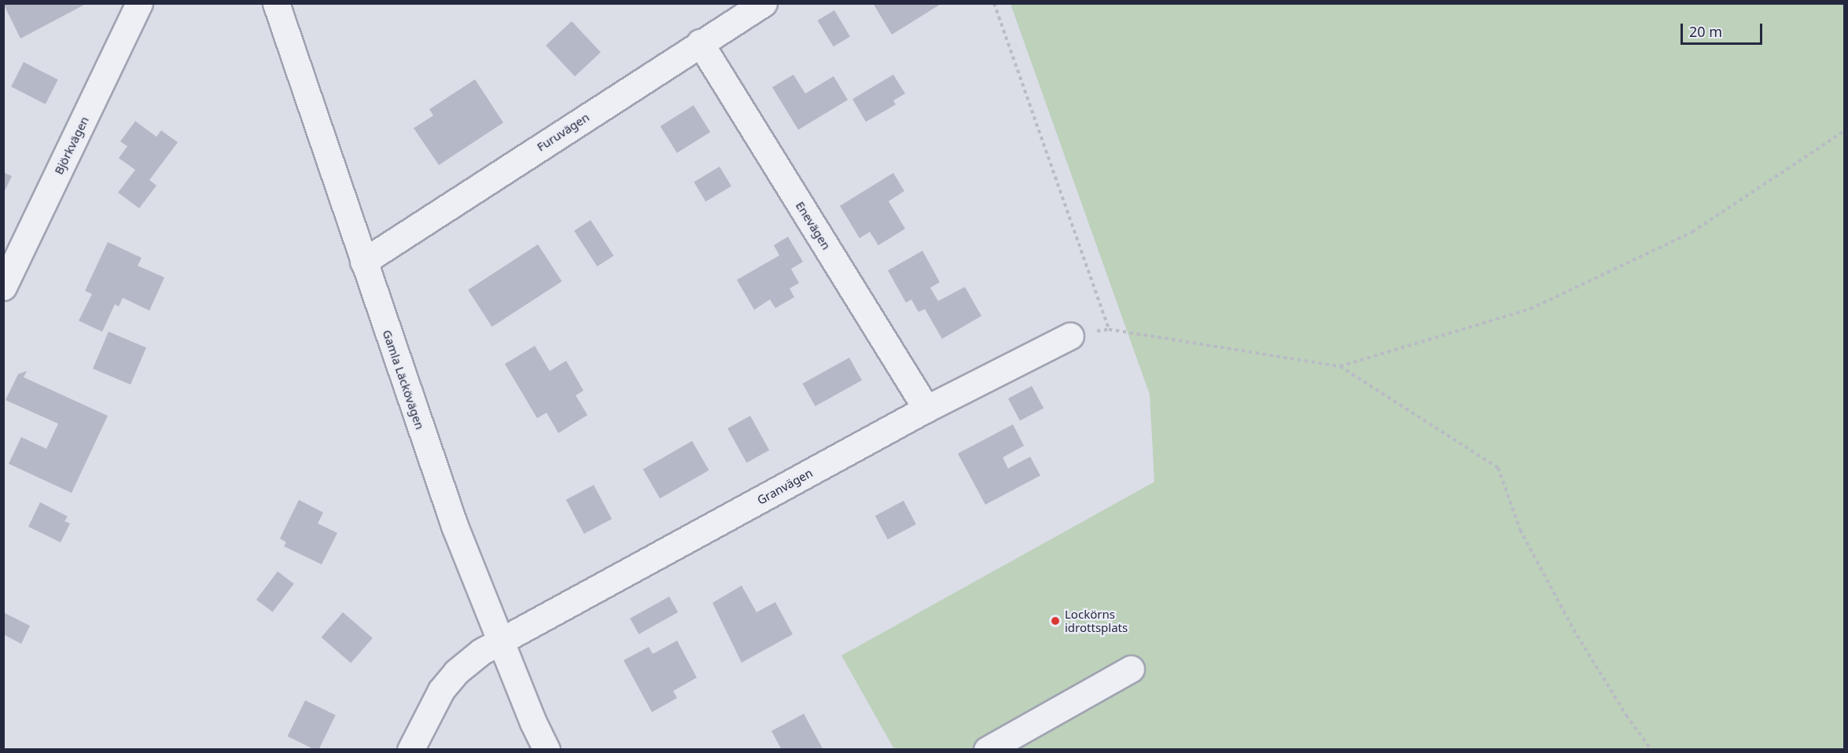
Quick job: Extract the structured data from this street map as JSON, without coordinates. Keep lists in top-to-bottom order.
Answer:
{
  "streets": {
    "street": [
      "Furuvägen",
      "Björkvägen",
      "Enevägen",
      "Gamla Läckövägen",
      "Granvägen"
    ]
  },
  "crossings": [
    ["Furuvägen", "Enevägen"],
    ["Furuvägen", "Gamla Läckövägen"],
    ["Enevägen", "Granvägen"],
    ["Gamla Läckövägen", "Granvägen"]
  ],
  "places": ["Lockörns idrottsplats"],
  "scale_bar": "20 m"
}
